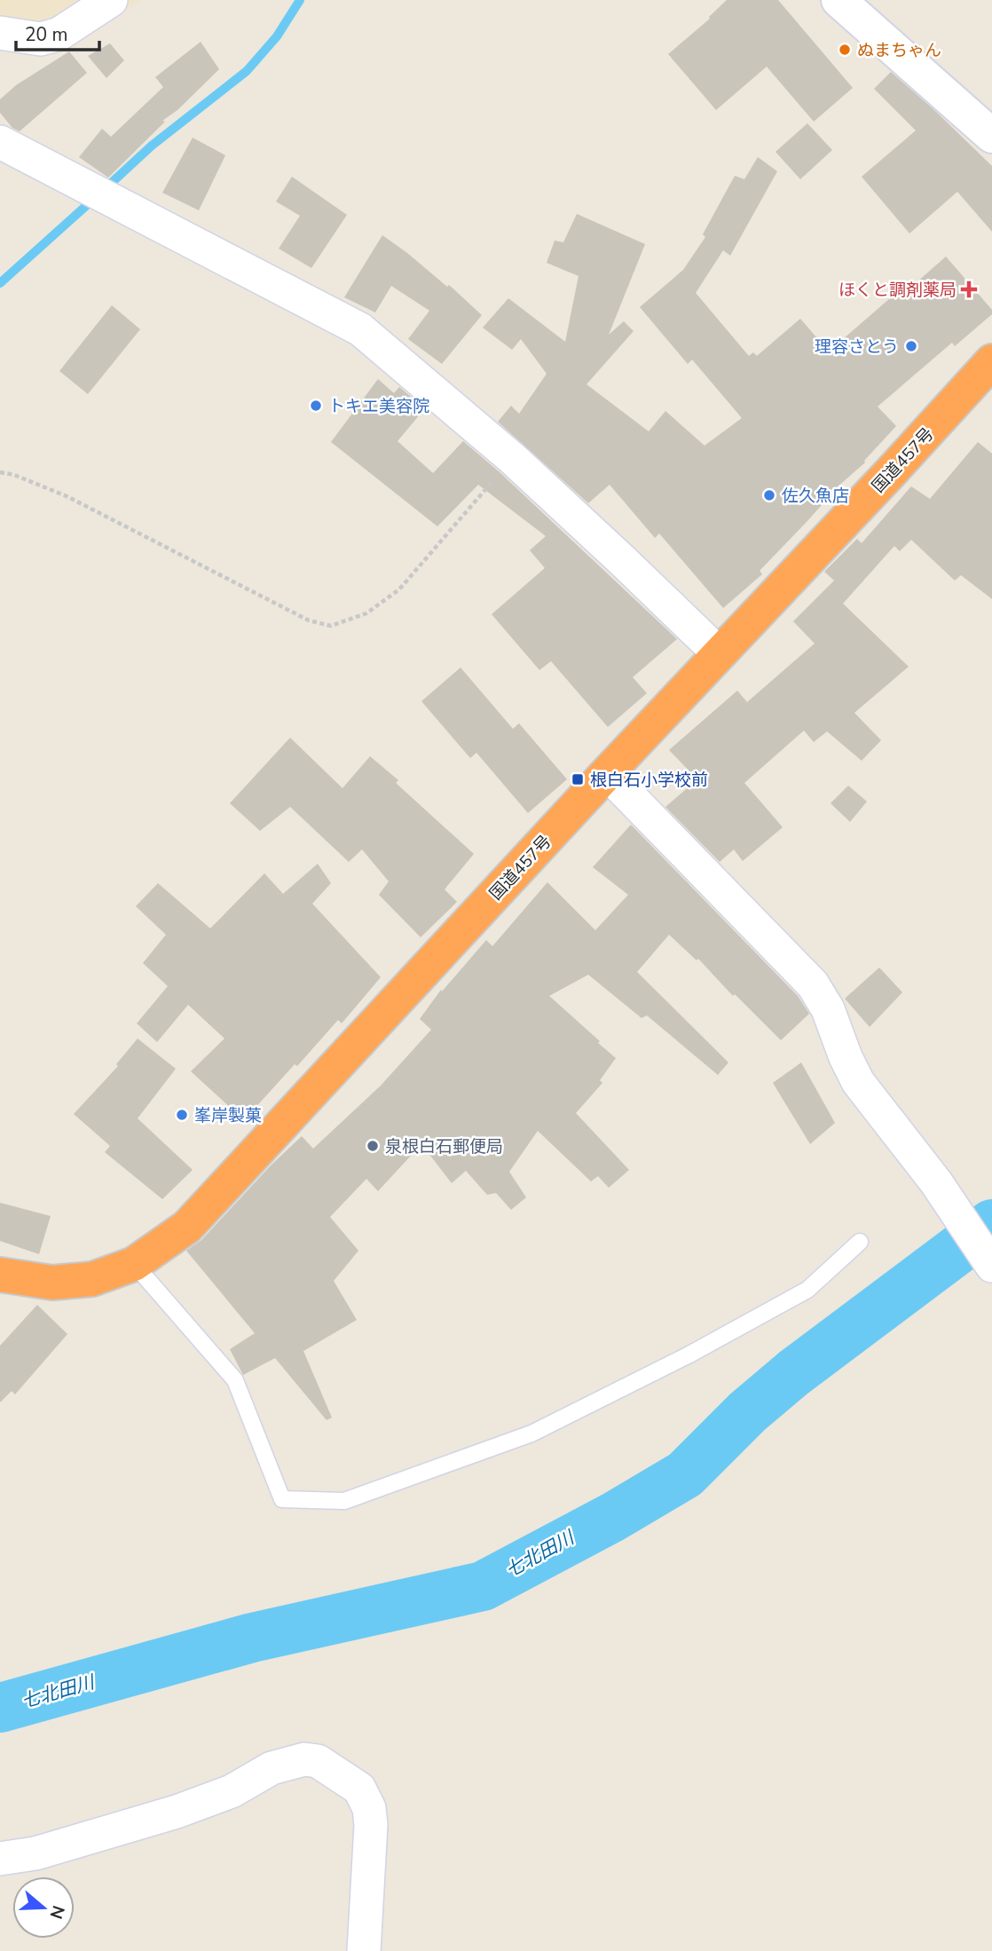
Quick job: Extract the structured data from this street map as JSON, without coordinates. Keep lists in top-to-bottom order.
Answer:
{
  "streets": {
    "highway": ["国道457号"]
  },
  "water": ["七北田川"],
  "places": {
    "other": [
      "ぬまちゃん",
      "理容さとう",
      "トキエ美容院",
      "佐久魚店",
      "峯岸製菓",
      "泉根白石郵便局"
    ],
    "health": ["ほくと調剤薬局"],
    "transit": ["根白石小学校前"]
  },
  "scale_bar": "20 m",
  "north": "right"
}
